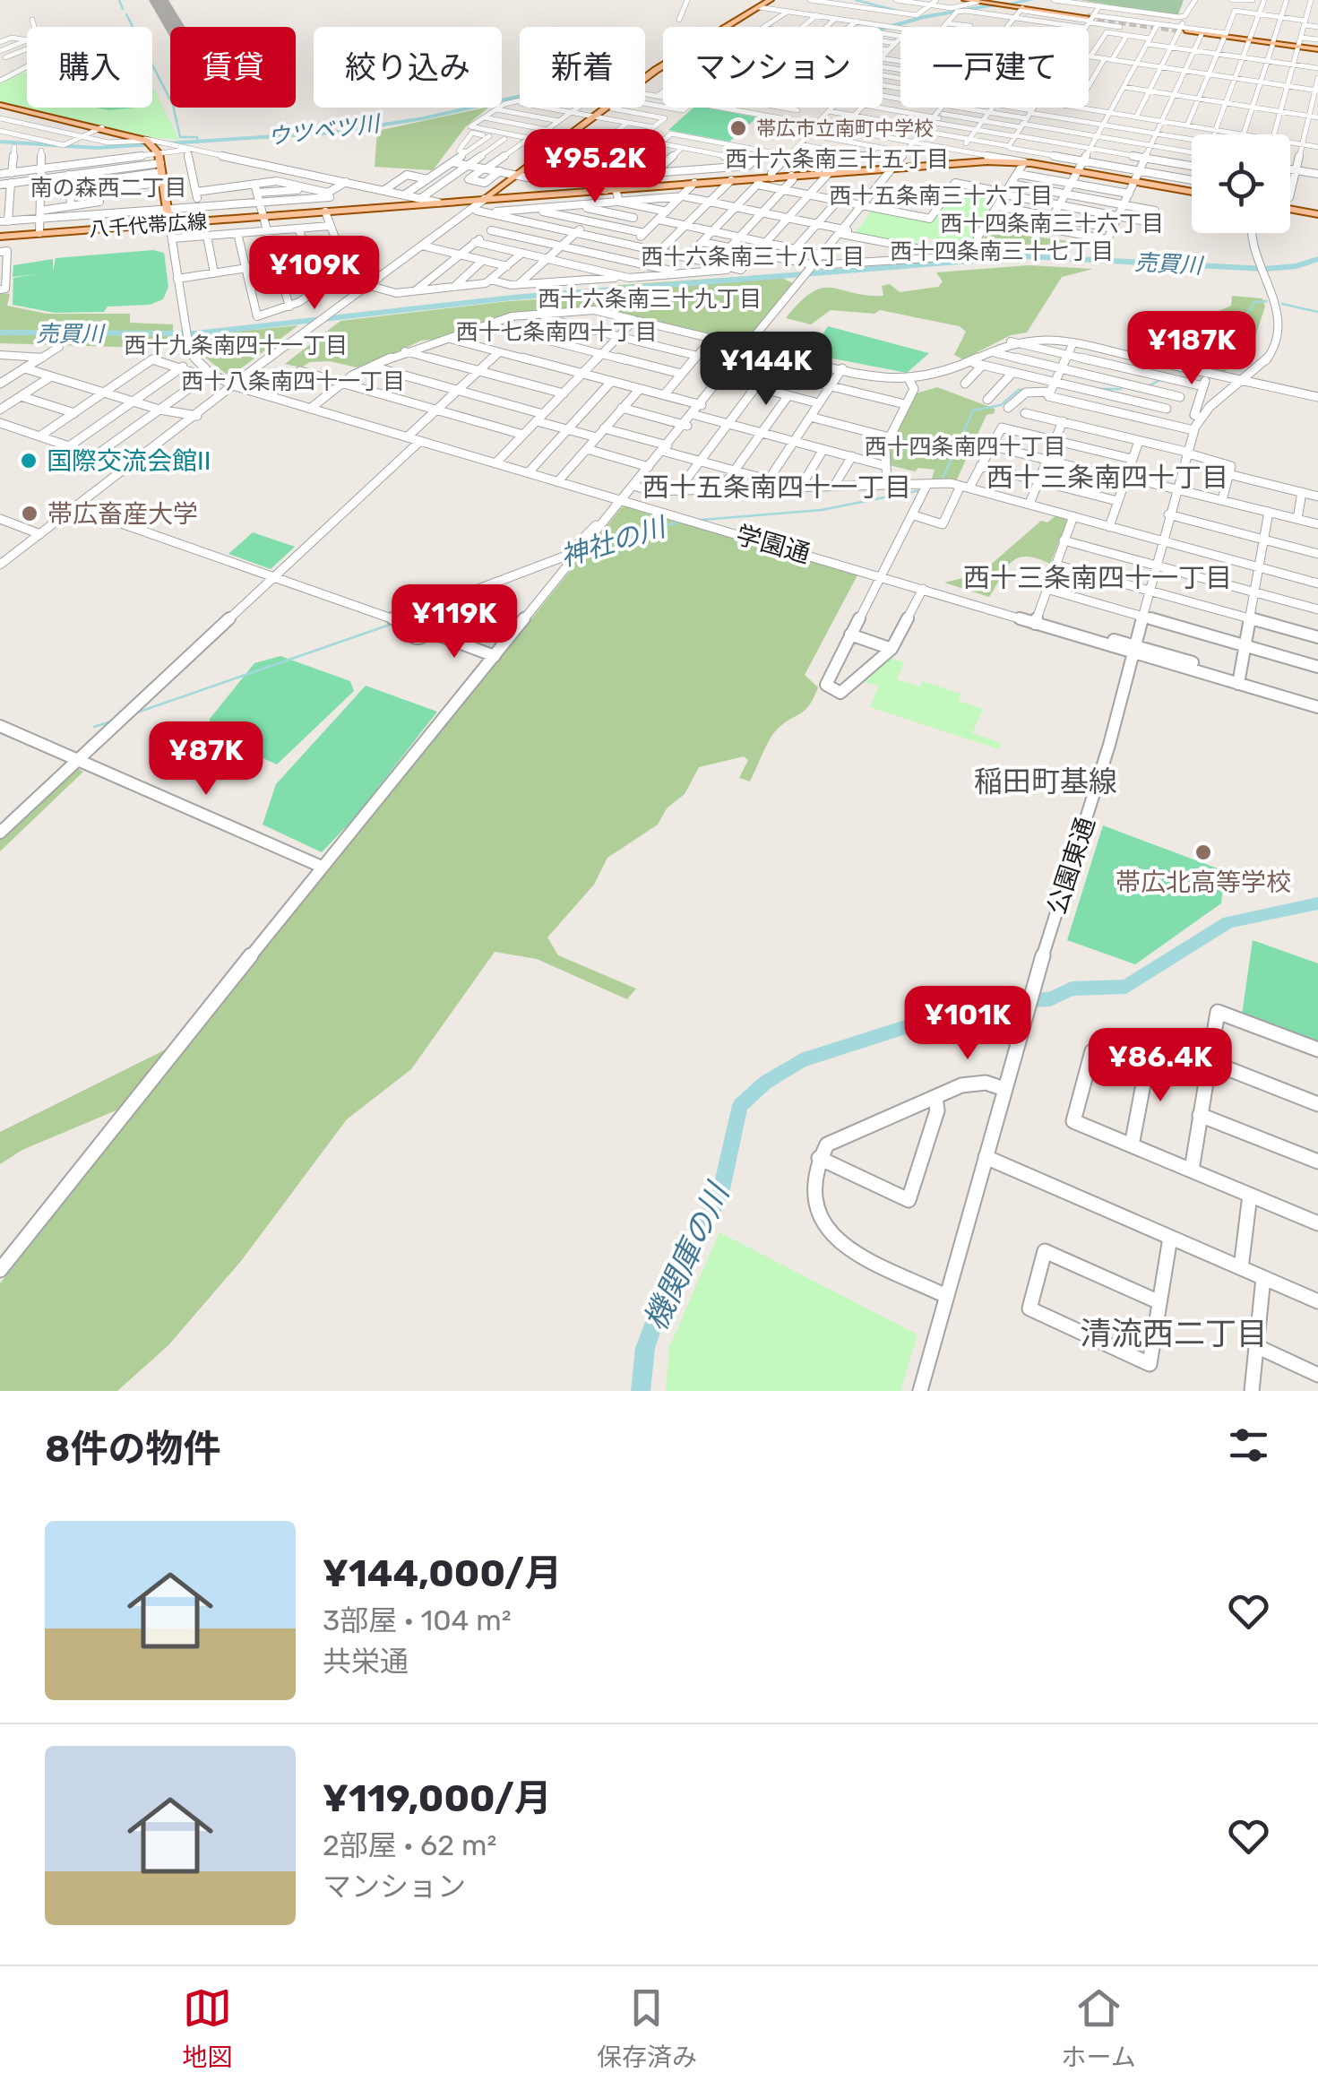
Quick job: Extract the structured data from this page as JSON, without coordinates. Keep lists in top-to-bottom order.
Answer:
{
  "streets": {
    "main road": ["八千代帯広線"],
    "street": ["学園通", "公園東通"]
  },
  "crossings": [
    ["八千代帯広線", "学園通"],
    ["学園通", "公園東通"]
  ],
  "districts": [
    "西十六条南三十五丁目",
    "南の森西二丁目",
    "西十五条南三十六丁目",
    "西十四条南三十六丁目",
    "西十四条南三十七丁目",
    "西十六条南三十八丁目",
    "西十六条南三十九丁目",
    "西十七条南四十丁目",
    "西十九条南四十一丁目",
    "西十八条南四十一丁目",
    "西十四条南四十丁目",
    "西十三条南四十丁目",
    "西十五条南四十一丁目",
    "西十三条南四十一丁目",
    "稲田町基線",
    "清流西二丁目"
  ],
  "water": [
    "ウツベツ川",
    "売買川",
    "神社の川",
    "機関庫の川"
  ],
  "places": [
    "帯広市立南町中学校",
    "国際交流会館II",
    "帯広畜産大学",
    "帯広北高等学校"
  ],
  "page": {
    "chip": [
      "購入",
      "賃貸",
      "絞り込み",
      "新着",
      "マンション",
      "一戸建て"
    ],
    "price": [
      "¥95.2K",
      "¥109K",
      "¥187K",
      "¥144K",
      "¥119K",
      "¥87K",
      "¥101K",
      "¥86.4K"
    ],
    "heading": "8件の物件",
    "list": [
      {
        "name": "¥144,000/月",
        "note": "3部屋 · 104 m² · 共栄通"
      },
      {
        "name": "¥119,000/月",
        "note": "2部屋 · 62 m² · マンション"
      }
    ],
    "tabs": ["地図", "保存済み", "ホーム"]
  }
}
